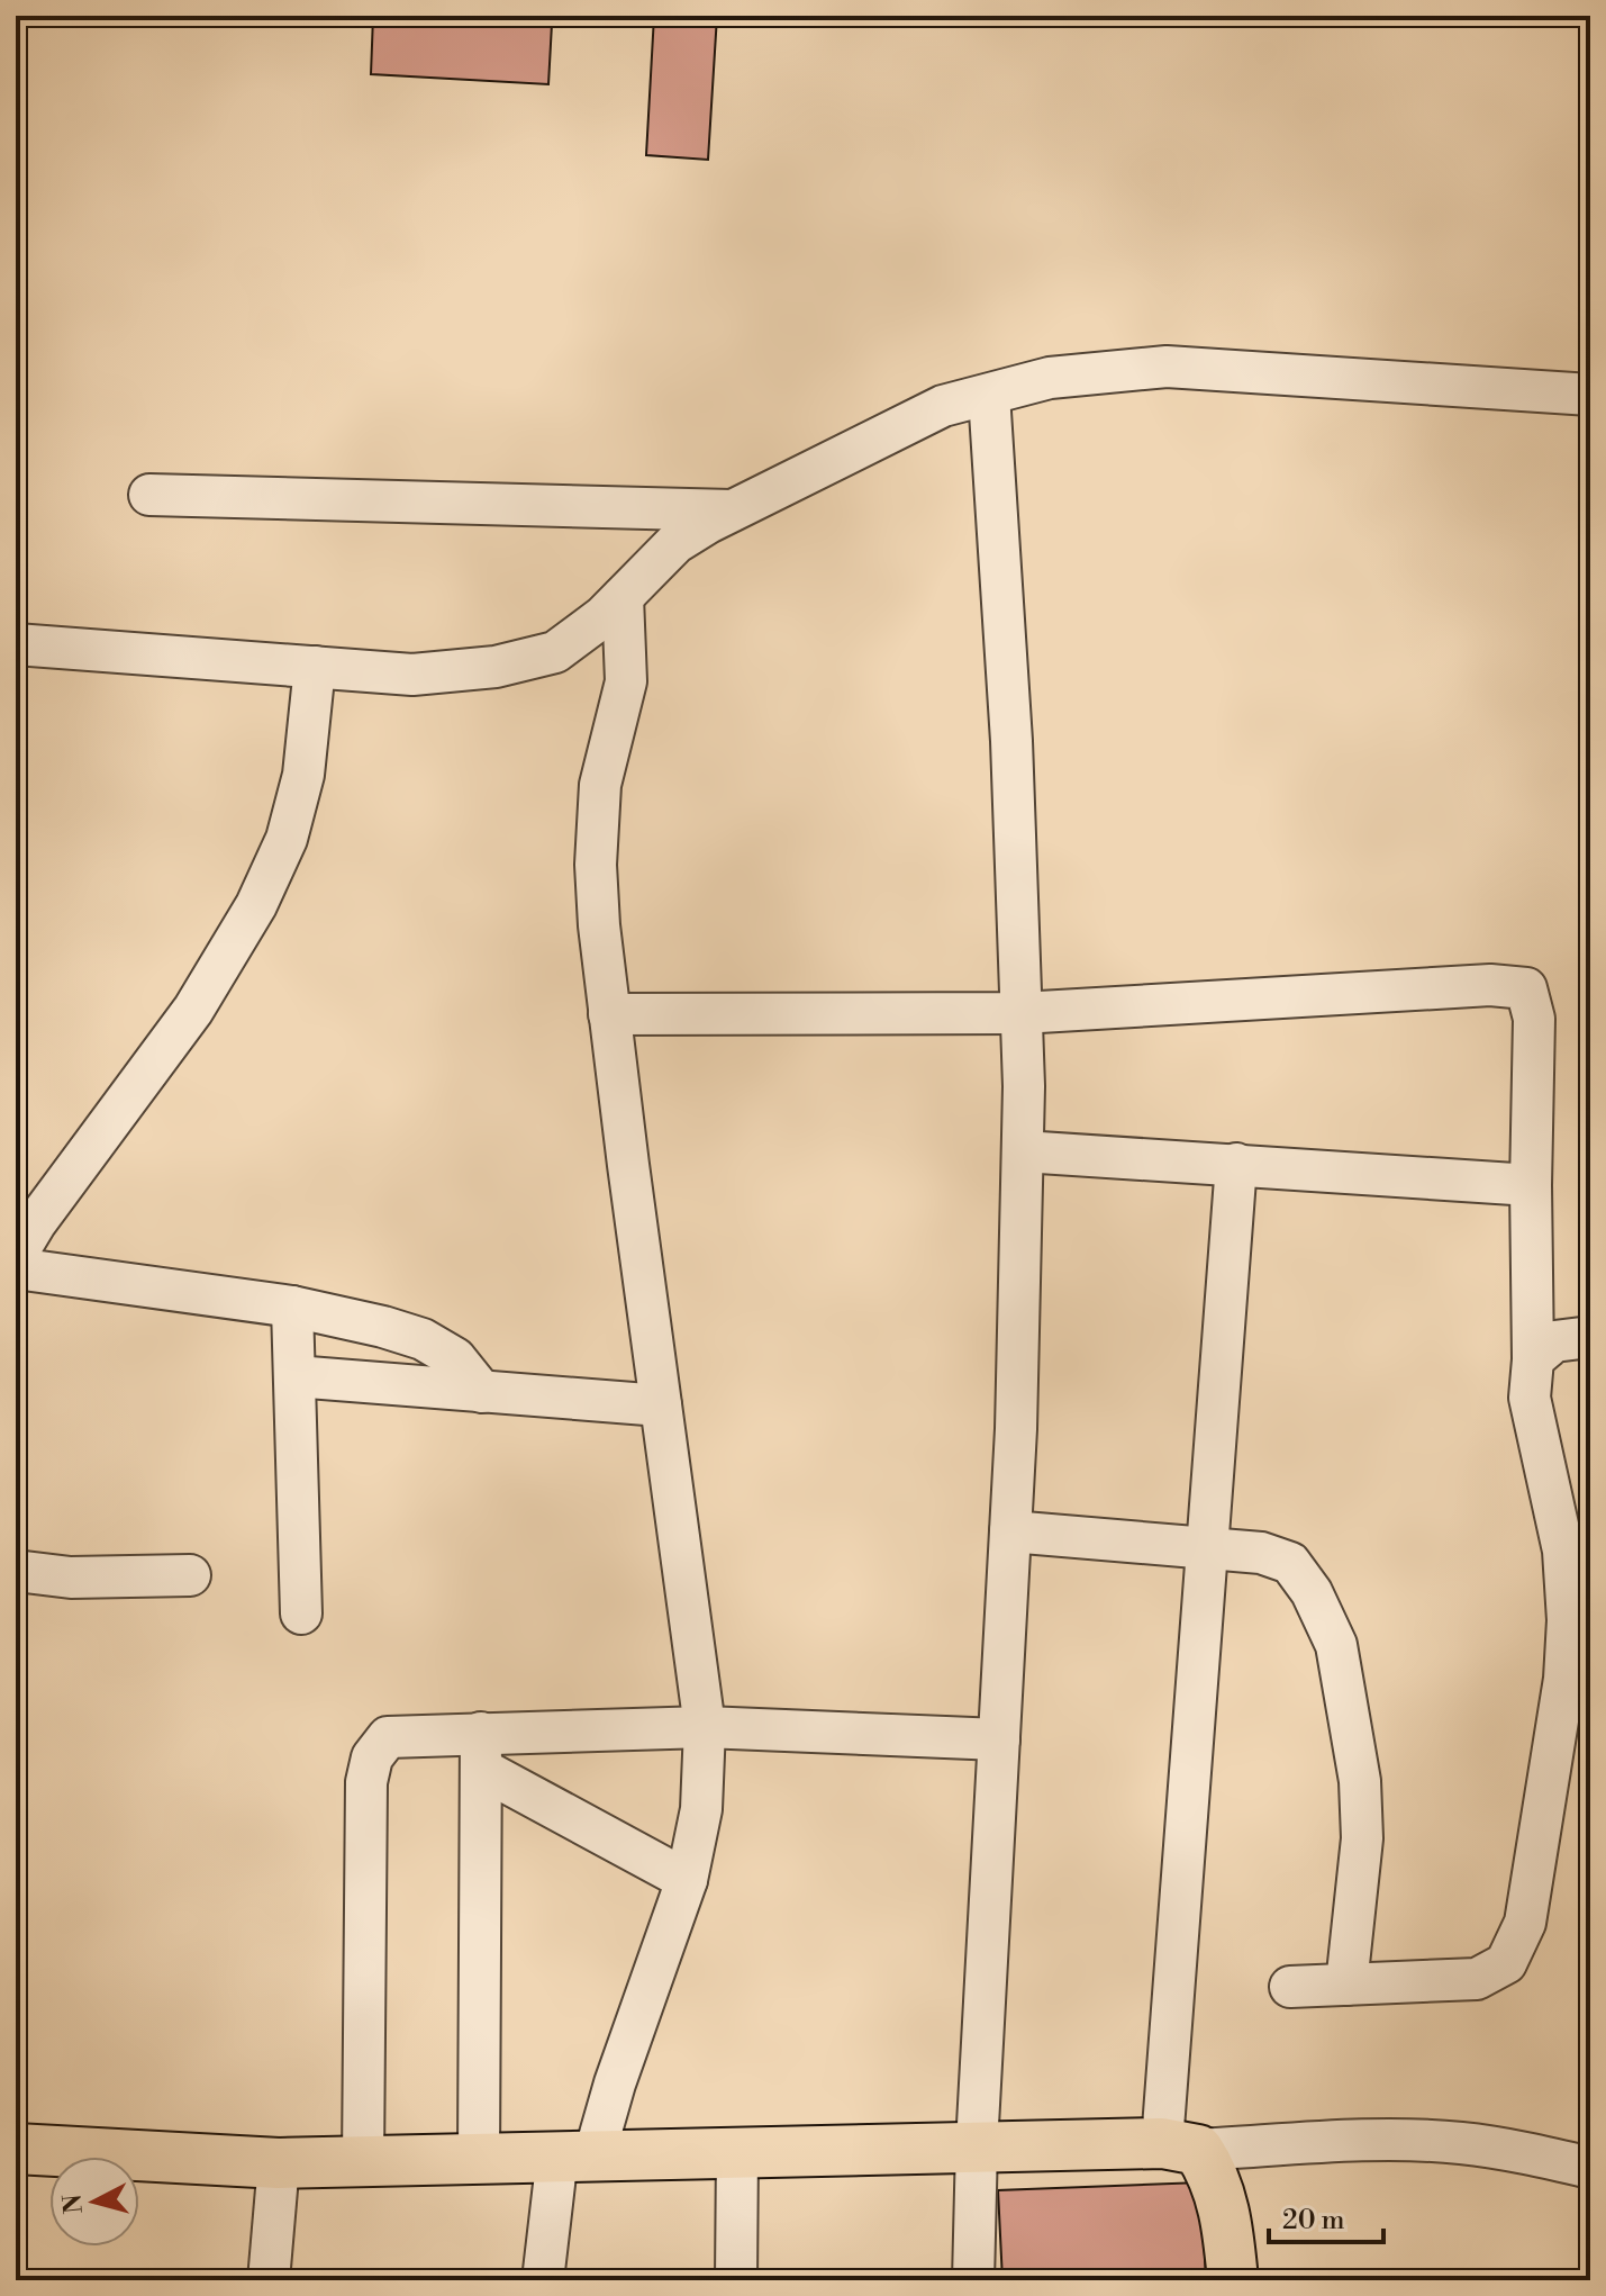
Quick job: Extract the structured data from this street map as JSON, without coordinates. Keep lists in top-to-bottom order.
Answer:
{
  "scale_bar": "20 m",
  "north": "left"
}
